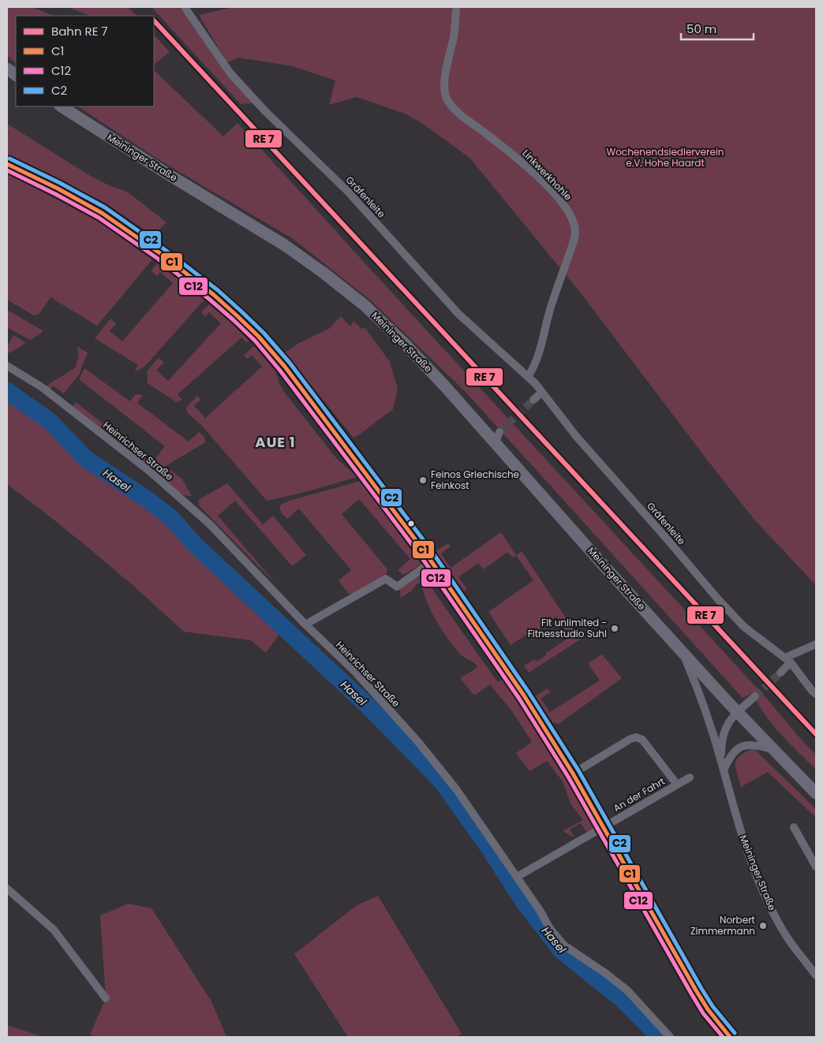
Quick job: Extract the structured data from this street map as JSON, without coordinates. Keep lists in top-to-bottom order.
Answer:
{
  "streets": {
    "main road": ["Meininger Straße"],
    "street": [
      "Linkwerkhohle",
      "Gräfenleite",
      "Heinrichser Straße",
      "An der Fahrt"
    ]
  },
  "crossings": [
    ["Linkwerkhohle", "Gräfenleite"],
    ["Heinrichser Straße", "An der Fahrt"]
  ],
  "districts": ["AUE 1"],
  "water": ["Hasel"],
  "parks": ["Wochenendsiedlerverein e.V. Hohe Haardt"],
  "places": ["Feinos Griechische Feinkost", "Fit unlimited - Fitnesstudio Suhl", "Norbert Zimmermann"],
  "lines": ["transit line C2", "transit line C1", "transit line C12"],
  "legend": [
    "Bahn RE 7",
    "C1",
    "C12",
    "C2"
  ],
  "scale_bar": "50 m"
}
